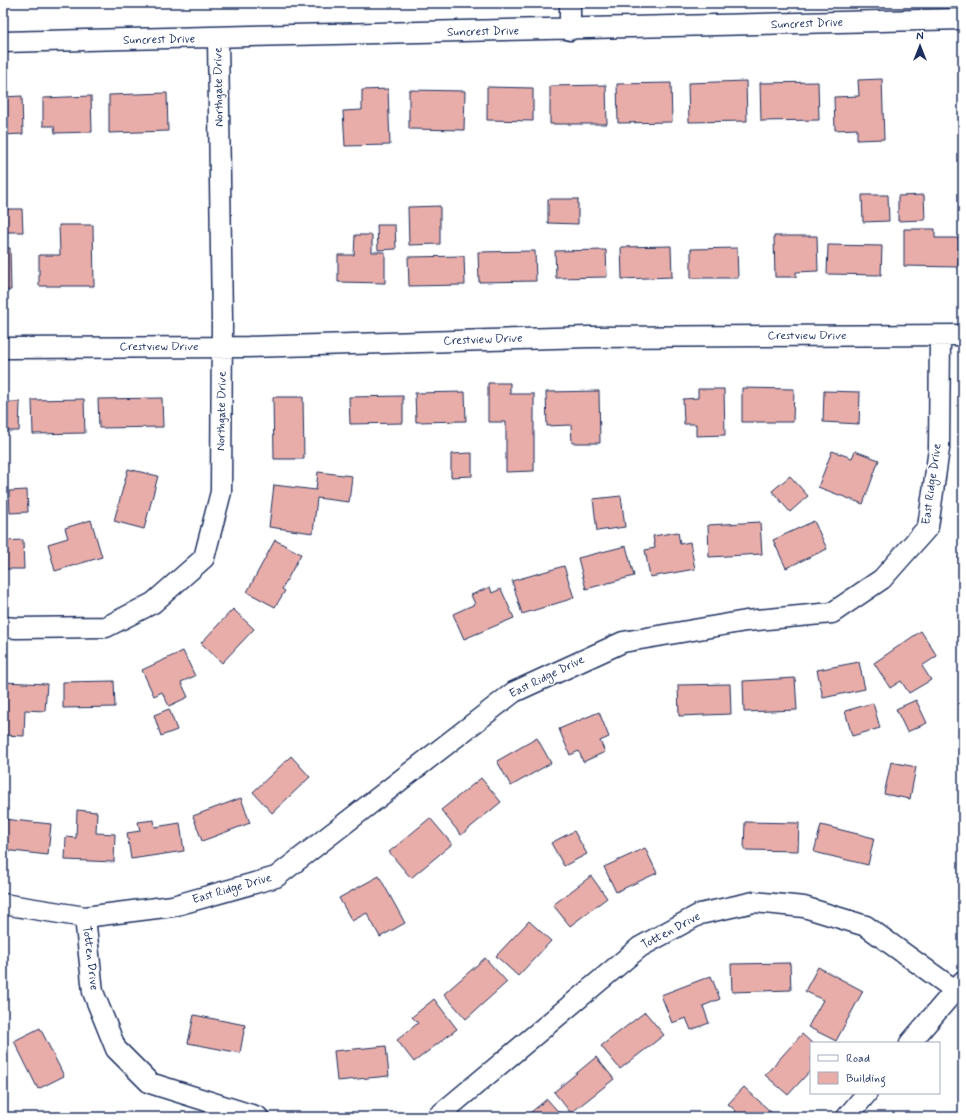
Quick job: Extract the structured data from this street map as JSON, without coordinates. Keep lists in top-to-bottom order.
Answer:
{
  "streets": {
    "street": [
      "Suncrest Drive",
      "Northgate Drive",
      "Crestview Drive",
      "East Ridge Drive",
      "Totten Drive"
    ]
  },
  "crossings": [
    ["Suncrest Drive", "Northgate Drive"],
    ["Northgate Drive", "Crestview Drive"],
    ["Crestview Drive", "East Ridge Drive"],
    ["East Ridge Drive", "Totten Drive"]
  ],
  "legend": ["Road", "Building"],
  "north": "top"
}
